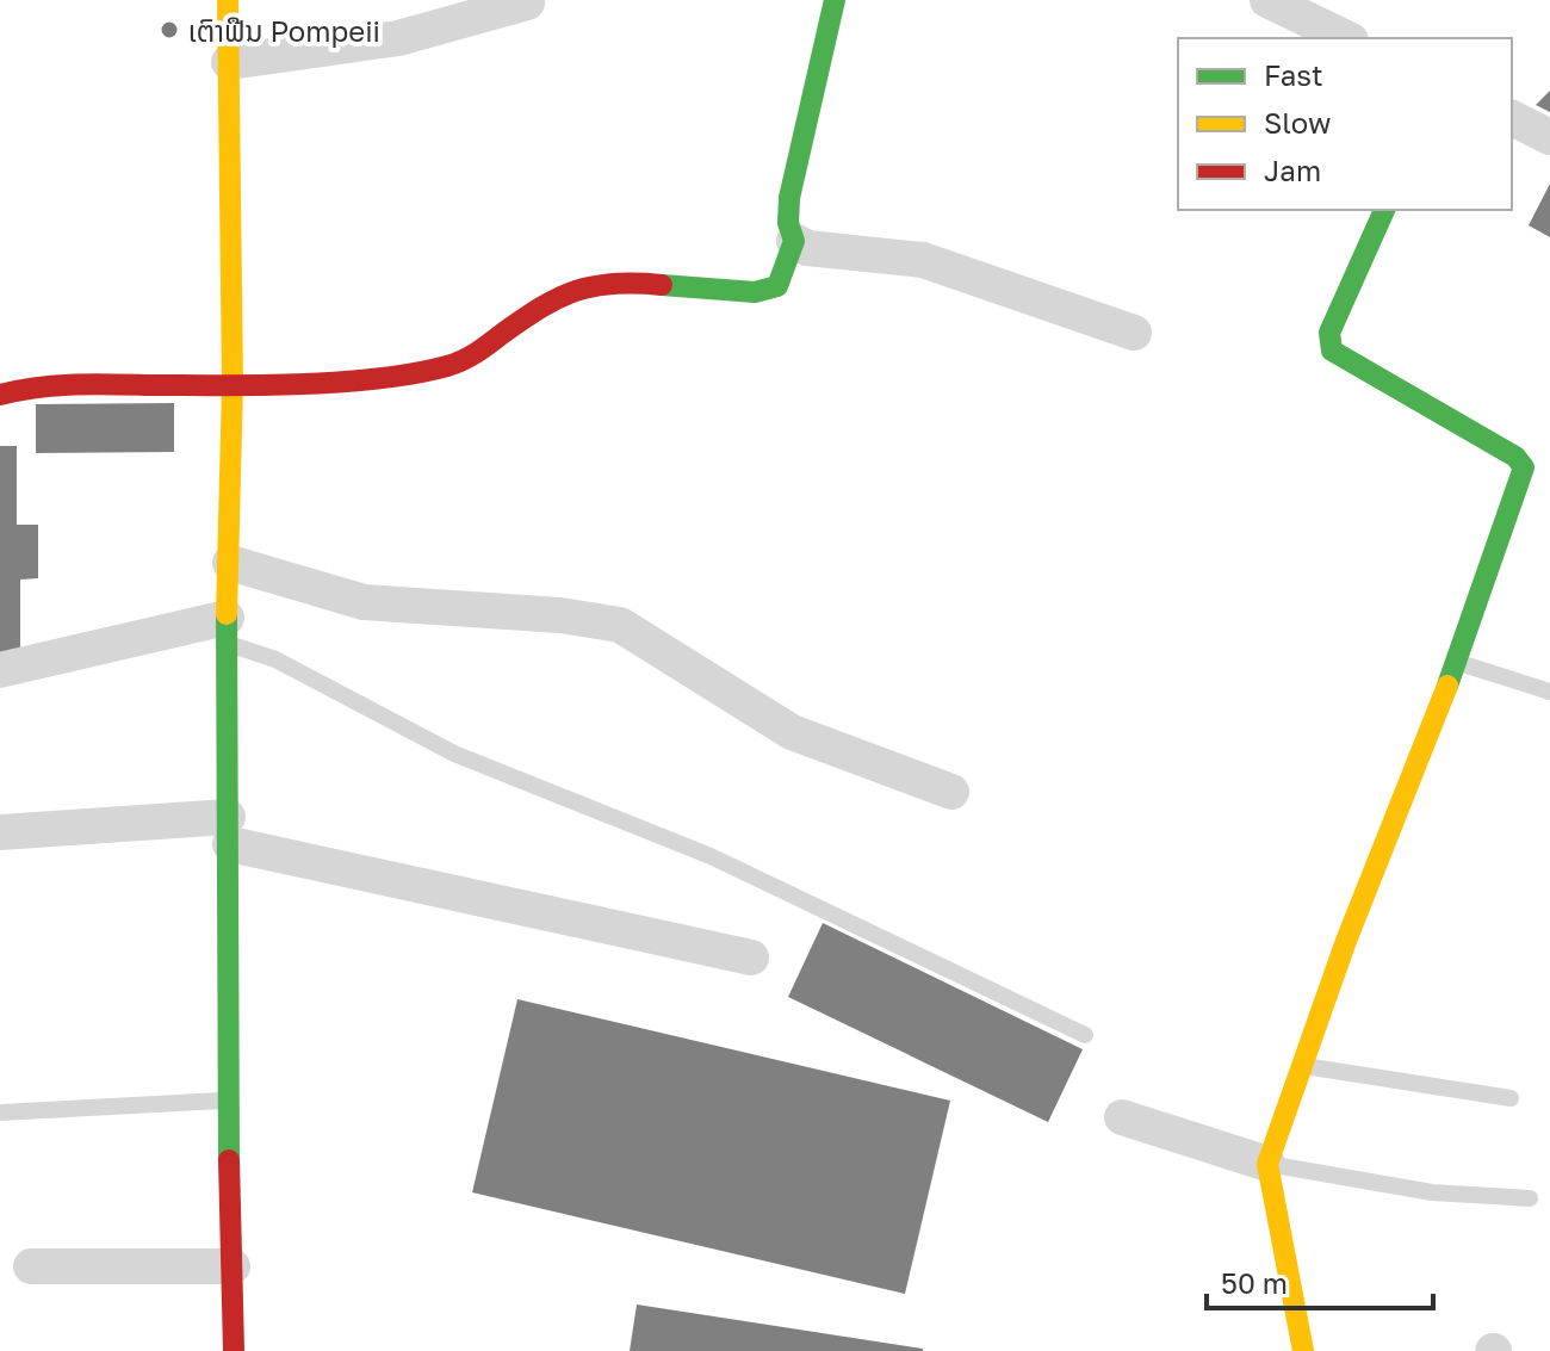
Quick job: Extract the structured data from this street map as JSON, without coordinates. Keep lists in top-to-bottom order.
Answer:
{
  "places": ["ເຕົາຟືນ Pompeii"],
  "legend": ["Fast", "Slow", "Jam"],
  "scale_bar": "50 m"
}
